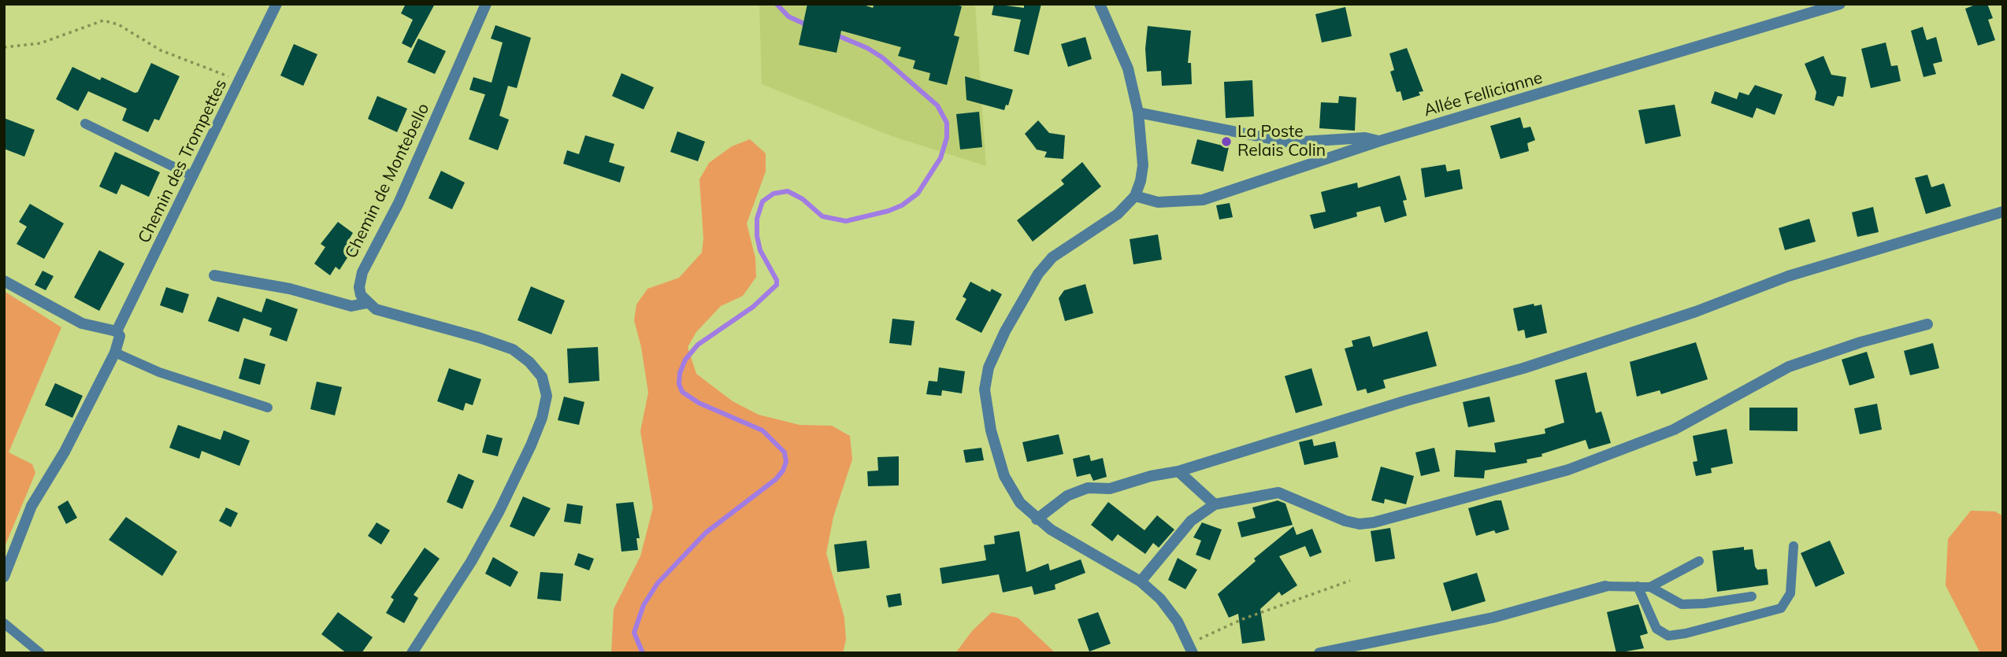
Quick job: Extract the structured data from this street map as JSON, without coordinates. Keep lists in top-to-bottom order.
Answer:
{
  "streets": {
    "street": ["Allée Fellicianne", "Chemin des Trompettes", "Chemin de Montebello"]
  },
  "places": ["La Poste Relais Colin"]
}
